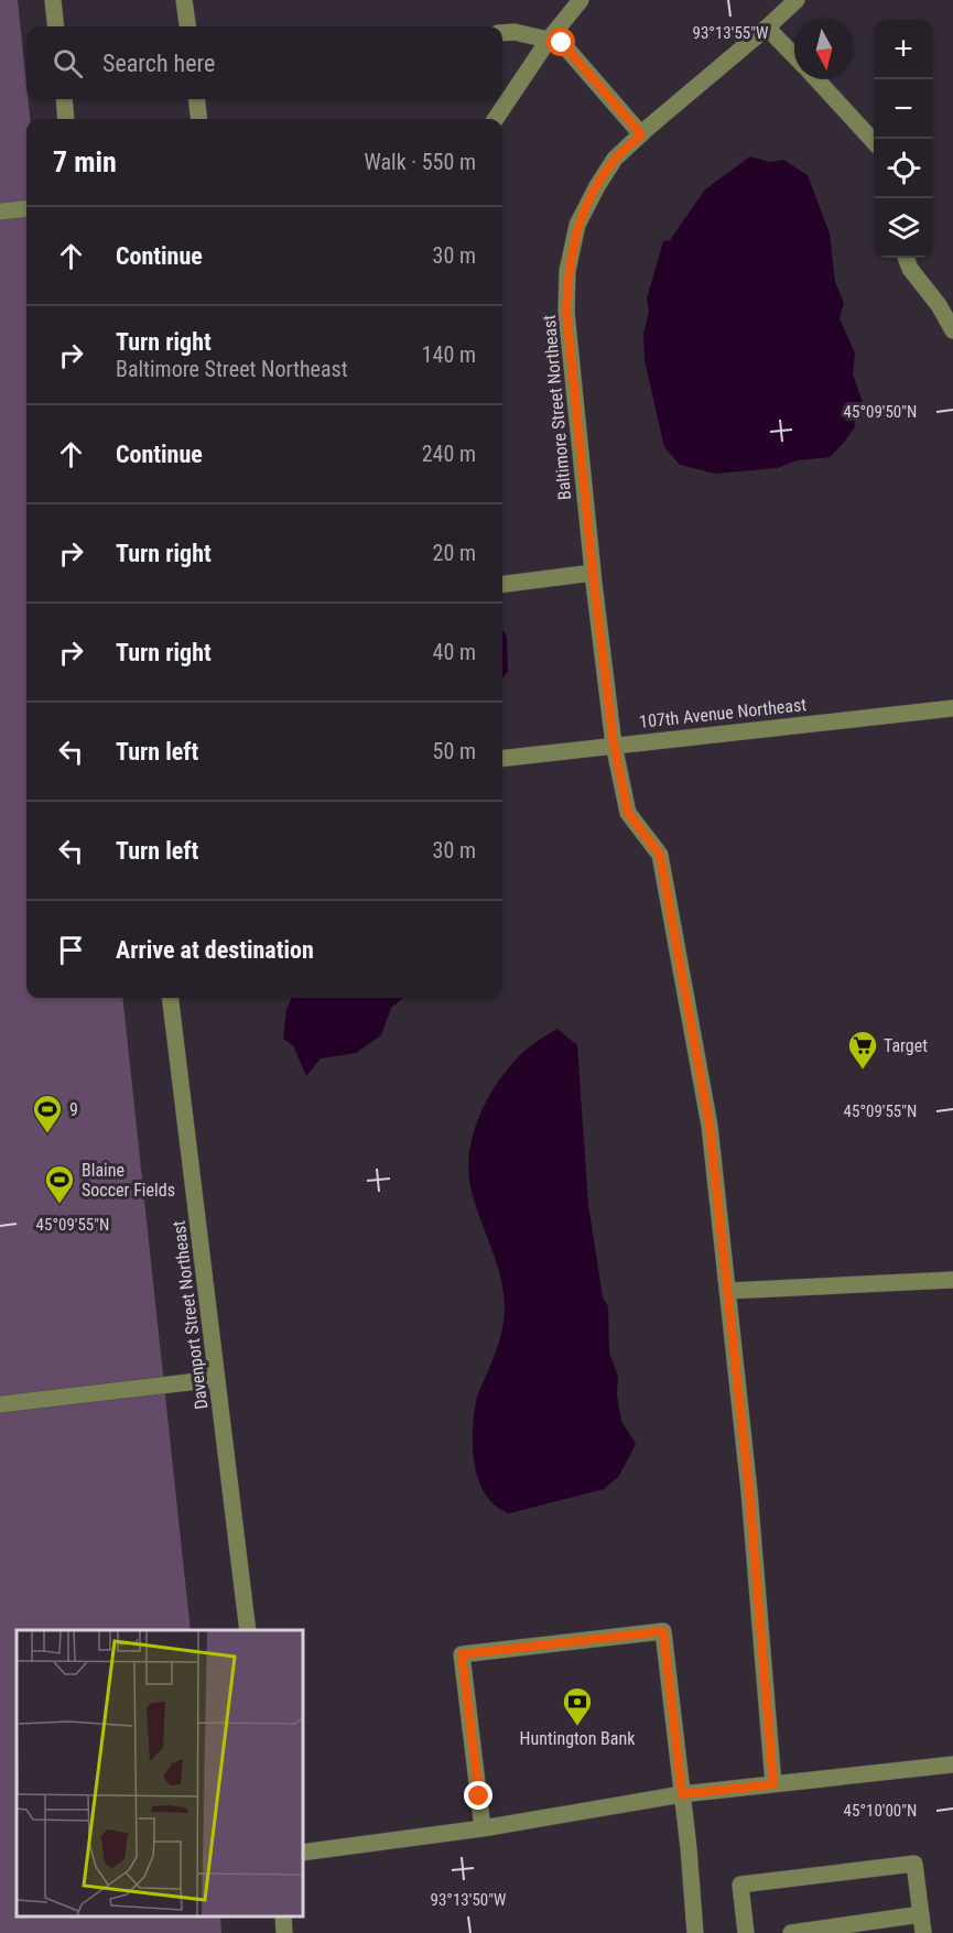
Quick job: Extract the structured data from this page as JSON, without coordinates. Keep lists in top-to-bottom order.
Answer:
{
  "streets": {
    "street": ["Baltimore Street Northeast", "107th Avenue Northeast", "Davenport Street Northeast"]
  },
  "crossings": [
    ["Baltimore Street Northeast", "107th Avenue Northeast"]
  ],
  "places": {
    "supermarket": ["Target"],
    "sports": ["9", "Blaine Soccer Fields"],
    "bank": ["Huntington Bank"]
  },
  "north": "bottom",
  "page": {
    "map_buttons": ["+", "−"],
    "search": "Search here",
    "heading": ["7 min", "Walk · 550 m"],
    "list": [
      ["Continue", "30 m"],
      ["Turn right", "Baltimore Street Northeast", "140 m"],
      ["Continue", "240 m"],
      ["Turn right", "20 m"],
      ["Turn right", "40 m"],
      ["Turn left", "50 m"],
      ["Turn left", "30 m"],
      "Arrive at destination"
    ]
  },
  "coordinates": [
    "93°13'55\"W",
    "45°09'50\"N",
    "45°09'55\"N",
    "45°10'00\"N",
    "93°13'50\"W"
  ]
}
